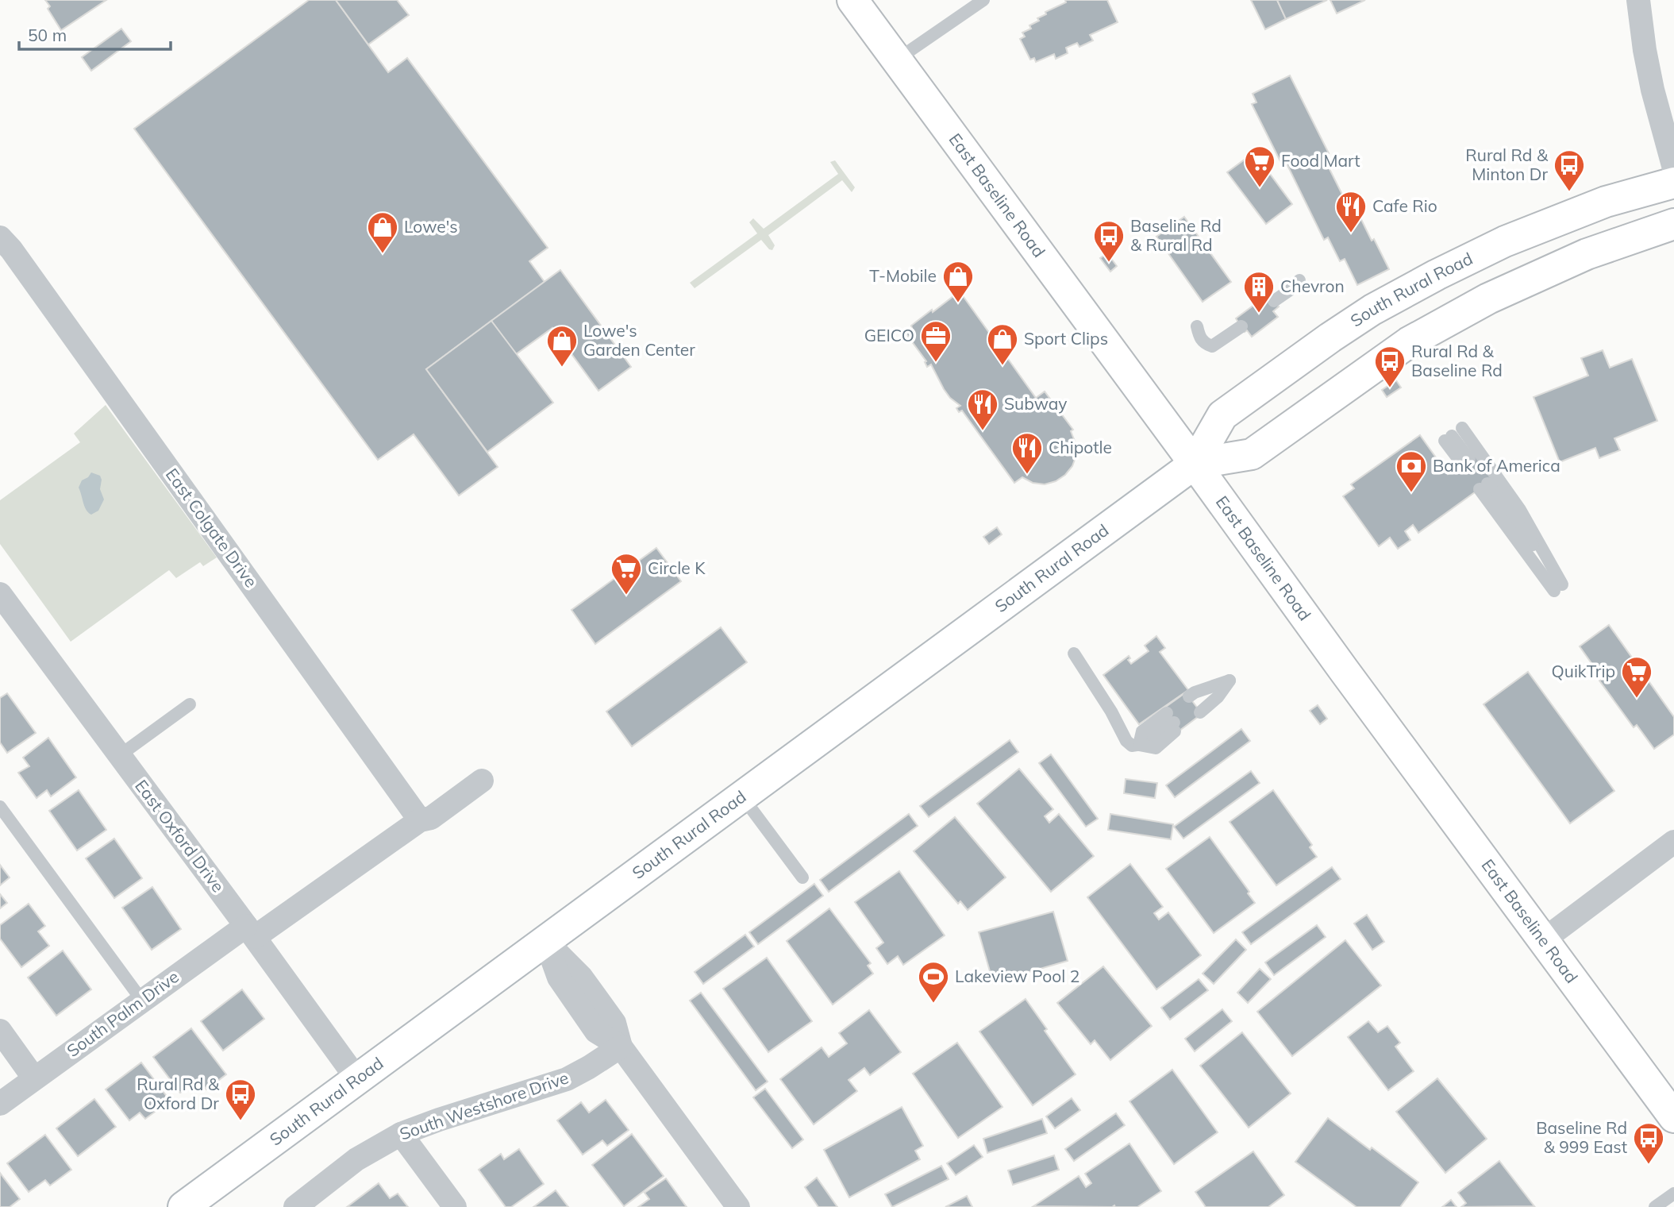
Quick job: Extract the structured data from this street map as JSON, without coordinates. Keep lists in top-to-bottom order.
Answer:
{
  "streets": {
    "main road": ["East Baseline Road", "South Rural Road"],
    "street": [
      "East Colgate Drive",
      "East Oxford Drive",
      "South Palm Drive",
      "South Westshore Drive"
    ]
  },
  "crossings": [
    ["East Baseline Road", "South Rural Road"],
    ["South Rural Road", "East Oxford Drive"],
    ["East Colgate Drive", "South Palm Drive"],
    ["East Oxford Drive", "South Palm Drive"]
  ],
  "places": {
    "supermarket": ["Food Mart", "Circle K", "QuikTrip"],
    "bus stop": [
      "Rural Rd & Minton Dr",
      "Baseline Rd & Rural Rd",
      "Rural Rd & Baseline Rd",
      "Rural Rd & Oxford Dr",
      "Baseline Rd & 999 East"
    ],
    "restaurant": ["Cafe Rio", "Subway", "Chipotle"],
    "shop": [
      "Lowe's",
      "T-Mobile",
      "Sport Clips",
      "Lowe's Garden Center"
    ],
    "building": ["Chevron"],
    "office": ["GEICO"],
    "bank": ["Bank of America"],
    "sports": ["Lakeview Pool 2"]
  },
  "scale_bar": "50 m"
}
